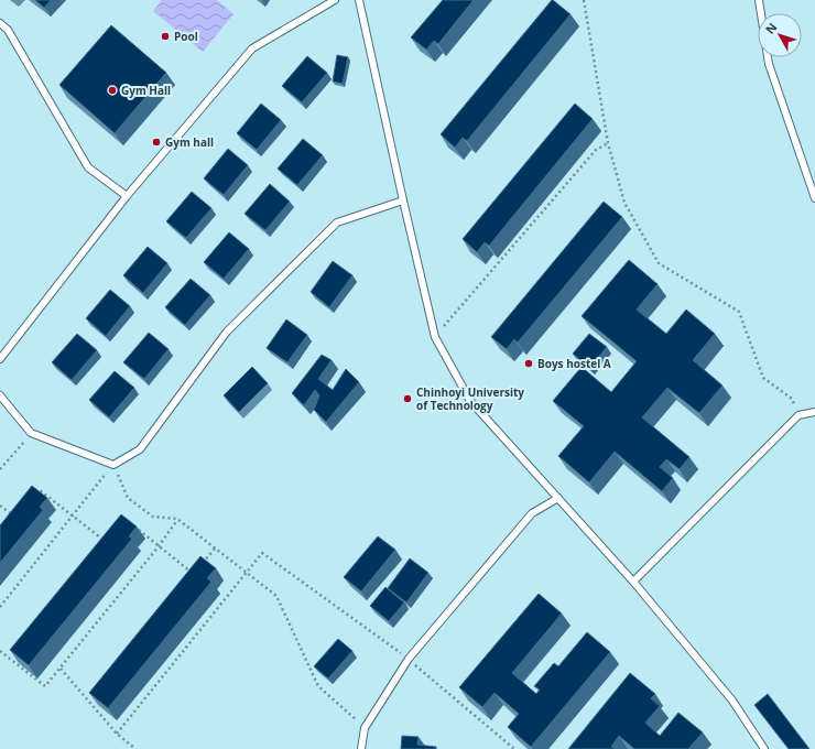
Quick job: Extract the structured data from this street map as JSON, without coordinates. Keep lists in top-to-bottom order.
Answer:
{
  "places": [
    "Pool",
    "Gym Hall",
    "Gym hall",
    "Boys hostel A",
    "Chinhoyi University of Technology"
  ],
  "north": "top left"
}
